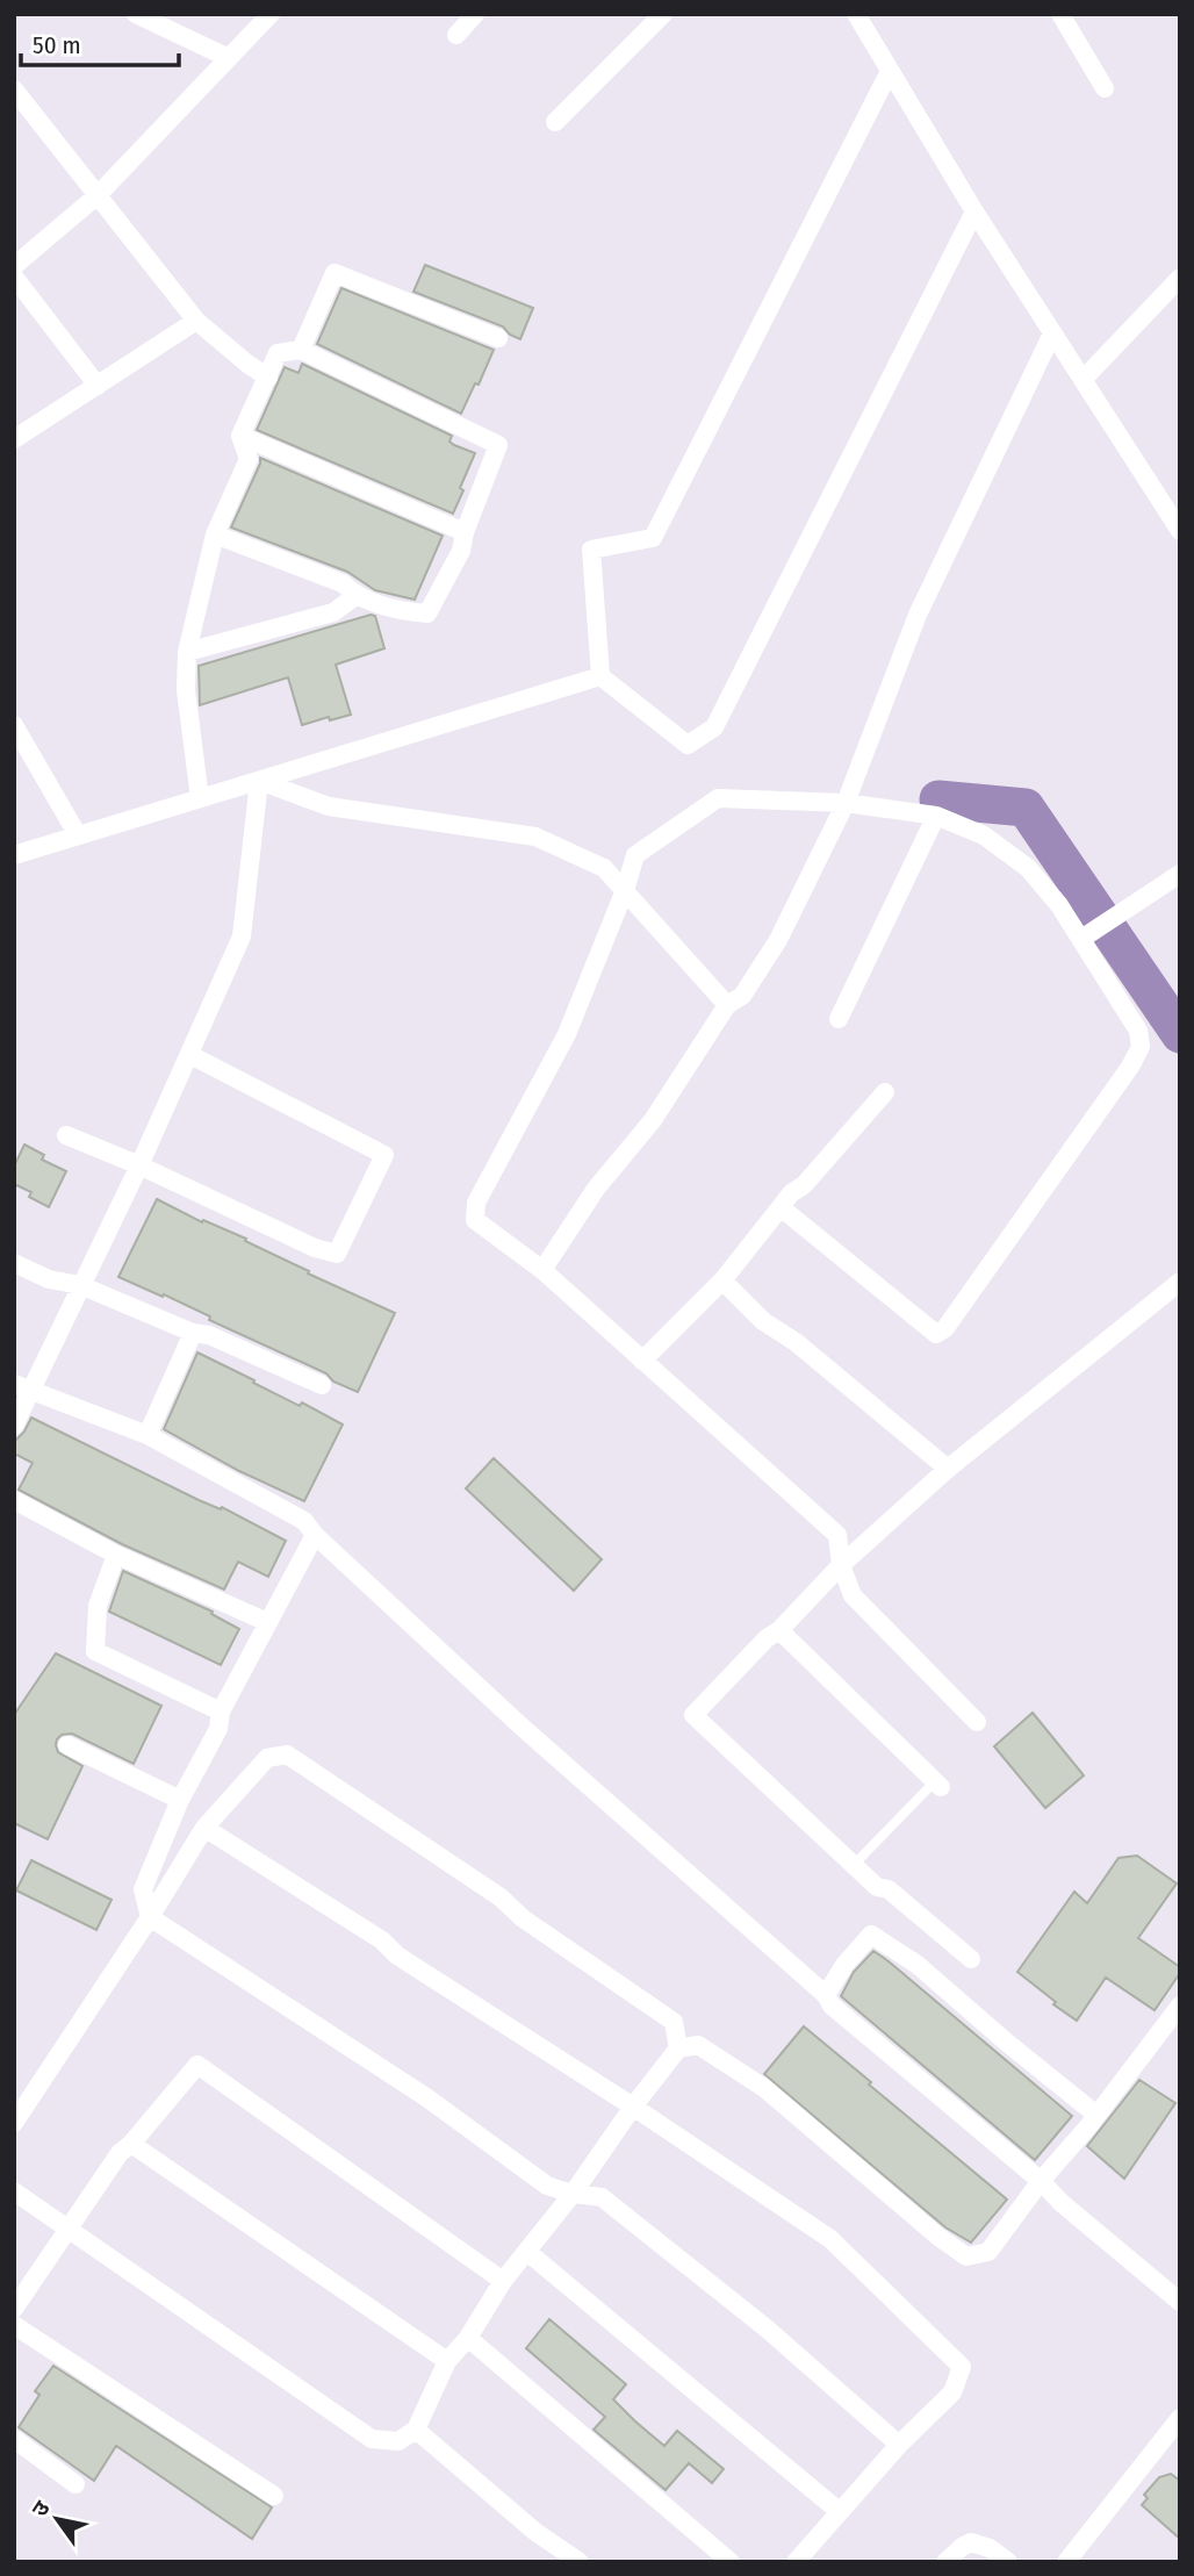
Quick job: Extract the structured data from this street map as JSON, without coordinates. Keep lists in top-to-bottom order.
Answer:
{
  "scale_bar": "50 m",
  "north": "top left"
}
